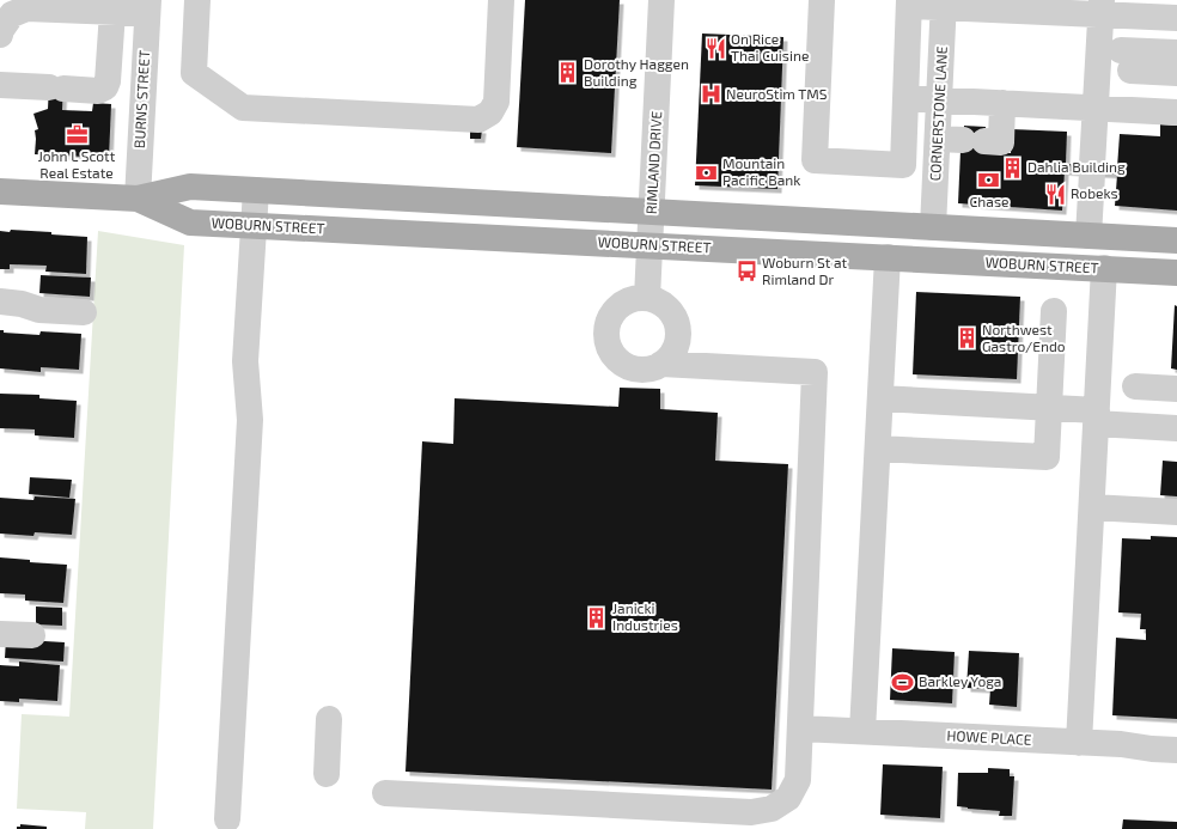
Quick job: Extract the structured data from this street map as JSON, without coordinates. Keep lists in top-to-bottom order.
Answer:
{
  "streets": {
    "main road": ["WOBURN STREET"],
    "street": [
      "BURNS STREET",
      "CORNERSTONE LANE",
      "RIMLAND DRIVE",
      "HOWE PLACE"
    ]
  },
  "crossings": [
    ["BURNS STREET", "WOBURN STREET"],
    ["CORNERSTONE LANE", "WOBURN STREET"],
    ["RIMLAND DRIVE", "WOBURN STREET"]
  ],
  "places": {
    "restaurant": ["On Rice Thai Cuisine", "Robeks"],
    "building": [
      "Dorothy Haggen Building",
      "Dahlia Building",
      "Northwest Gastro/Endo",
      "Janicki Industries"
    ],
    "hospital": ["NeuroStim TMS"],
    "office": ["John L Scott Real Estate"],
    "bank": ["Mountain Pacific Bank", "Chase"],
    "bus stop": ["Woburn St at Rimland Dr"],
    "sports": ["Barkley Yoga"]
  }
}
